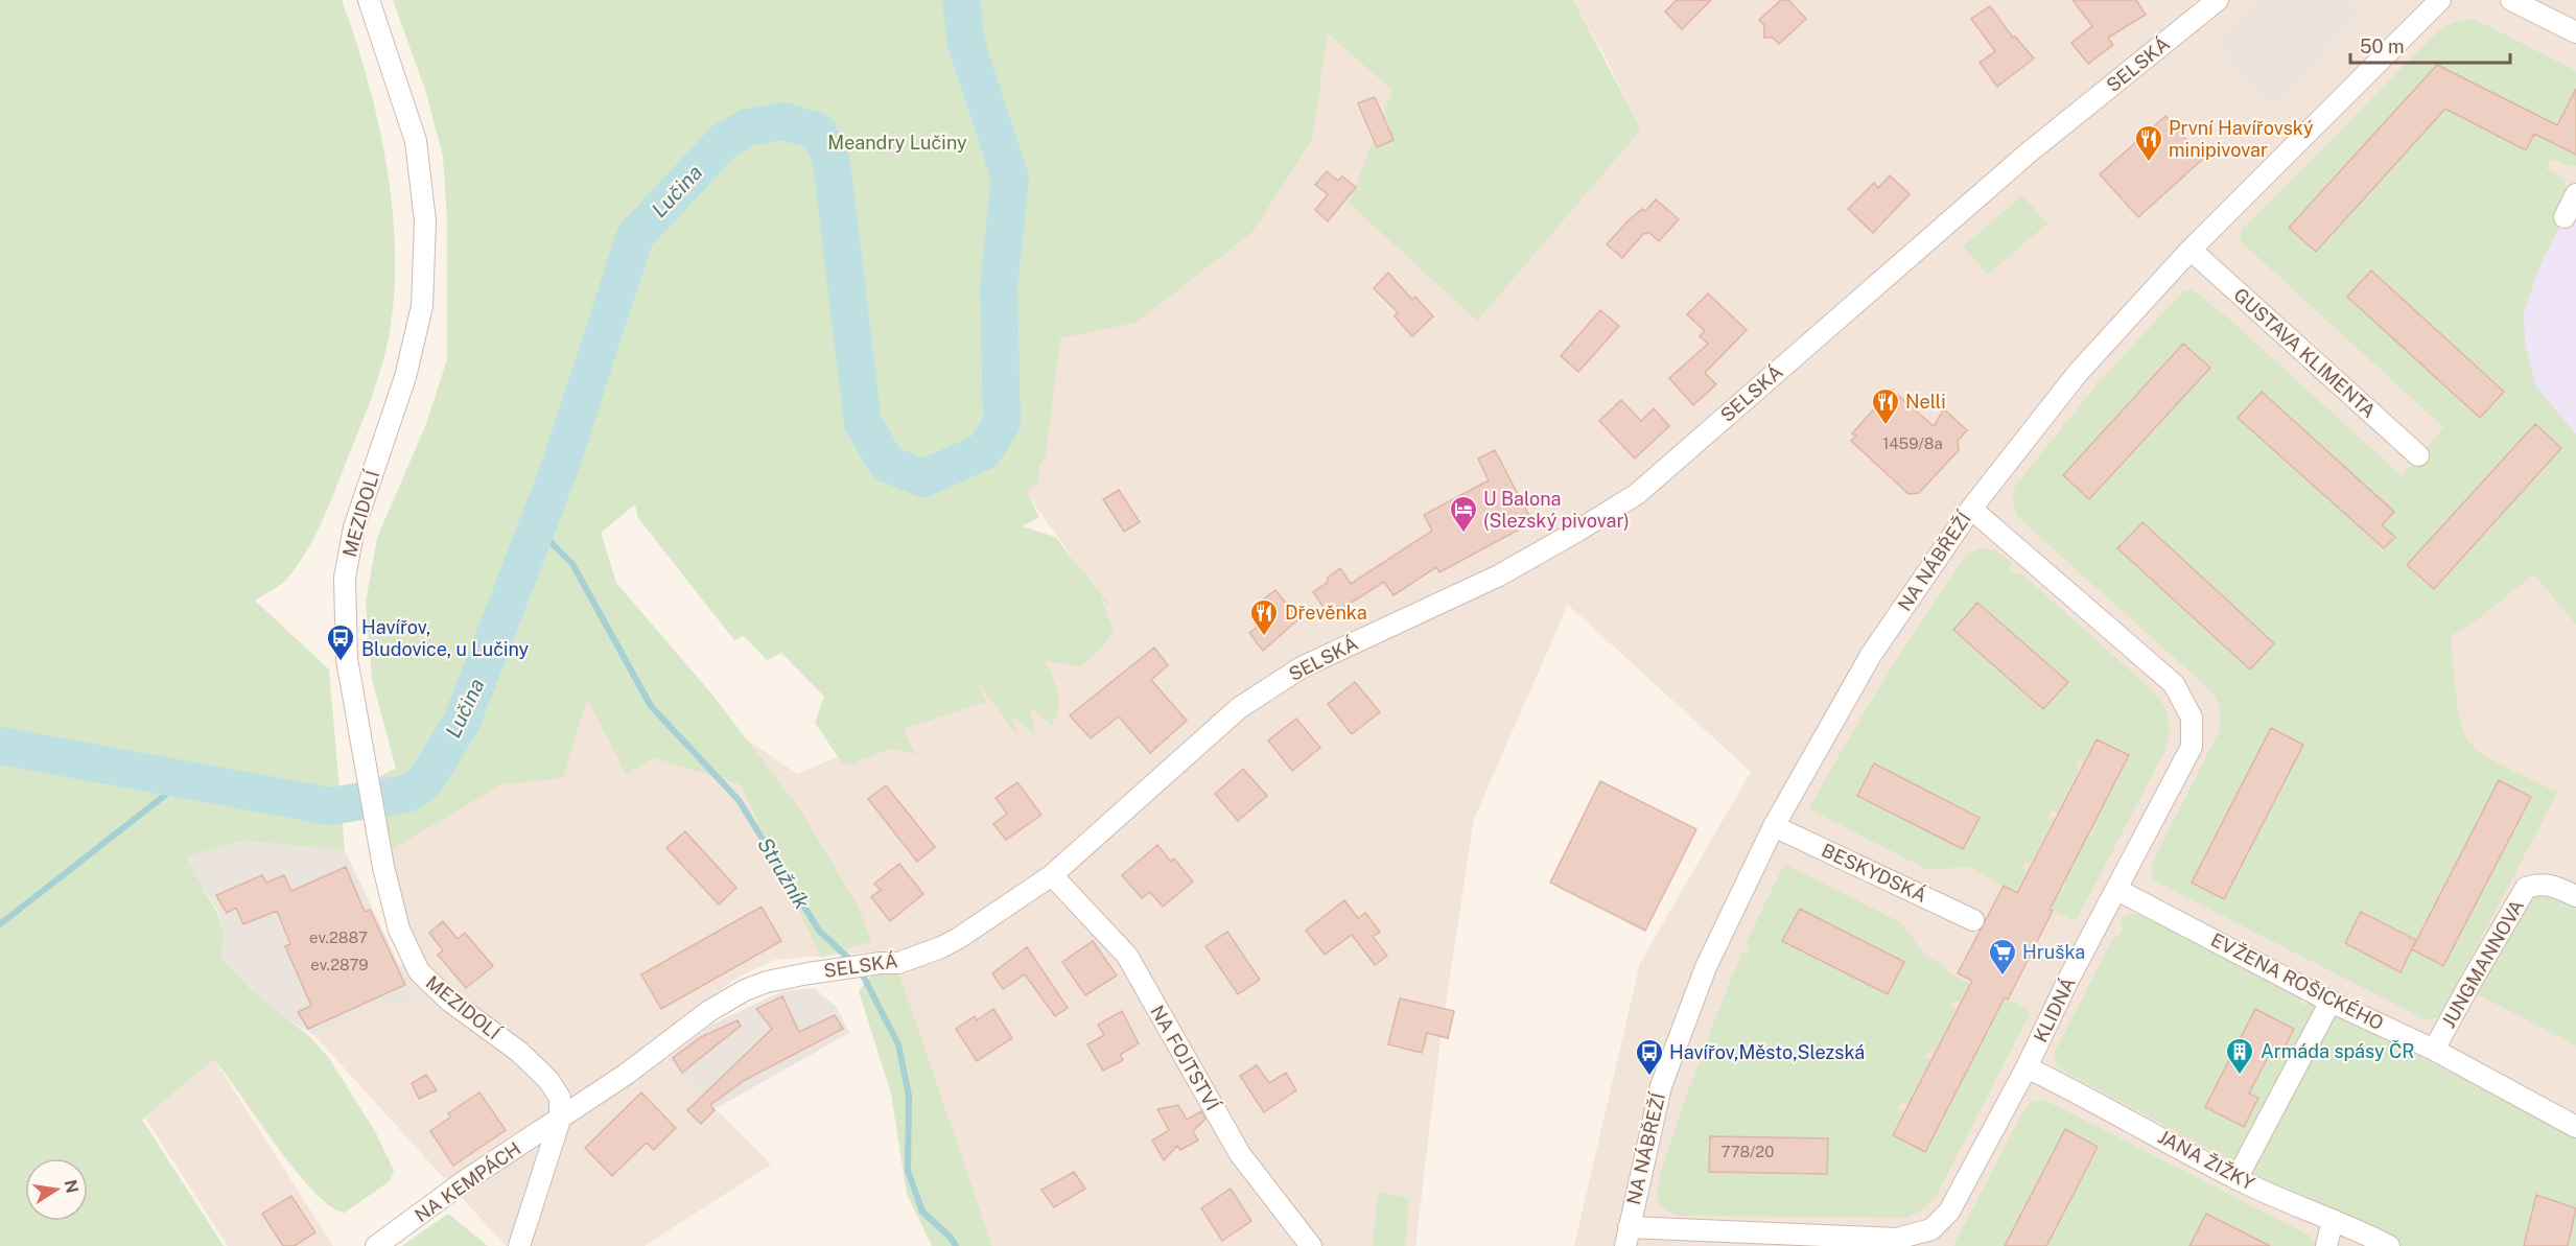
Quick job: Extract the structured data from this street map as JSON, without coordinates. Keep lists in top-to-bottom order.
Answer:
{
  "streets": {
    "street": [
      "SELSKÁ",
      "GUSTAVA KLIMENTA",
      "MEZIDOLÍ",
      "NA NÁBŘEŽÍ",
      "BESKYDSKÁ",
      "JUNGMANNOVA",
      "EVŽENA ROŠICKÉHO",
      "KLIDNÁ",
      "NA FOJTSTVÍ",
      "JANA ŽIŽKY",
      "NA KEMPÁCH"
    ]
  },
  "crossings": [
    ["SELSKÁ", "MEZIDOLÍ"],
    ["SELSKÁ", "NA FOJTSTVÍ"],
    ["SELSKÁ", "NA KEMPÁCH"],
    ["GUSTAVA KLIMENTA", "NA NÁBŘEŽÍ"],
    ["MEZIDOLÍ", "NA KEMPÁCH"],
    ["NA NÁBŘEŽÍ", "BESKYDSKÁ"],
    ["NA NÁBŘEŽÍ", "KLIDNÁ"],
    ["JUNGMANNOVA", "EVŽENA ROŠICKÉHO"],
    ["EVŽENA ROŠICKÉHO", "KLIDNÁ"],
    ["KLIDNÁ", "JANA ŽIŽKY"]
  ],
  "water": ["Lučina", "Stružník"],
  "parks": ["Meandry Lučiny"],
  "places": {
    "restaurant": ["První Havířovský minipivovar", "Nelli", "Dřevěnka"],
    "hotel": ["U Balona (Slezský pivovar)"],
    "bus stop": ["Havířov, Bludovice, u Lučiny", "Havířov,Město,Slezská"],
    "supermarket": ["Hruška"],
    "building": ["Armáda spásy ČR"]
  },
  "house_numbers": [
    "1459/8a",
    "ev.2887",
    "ev.2879",
    "778/20"
  ],
  "scale_bar": "50 m",
  "north": "right"
}
